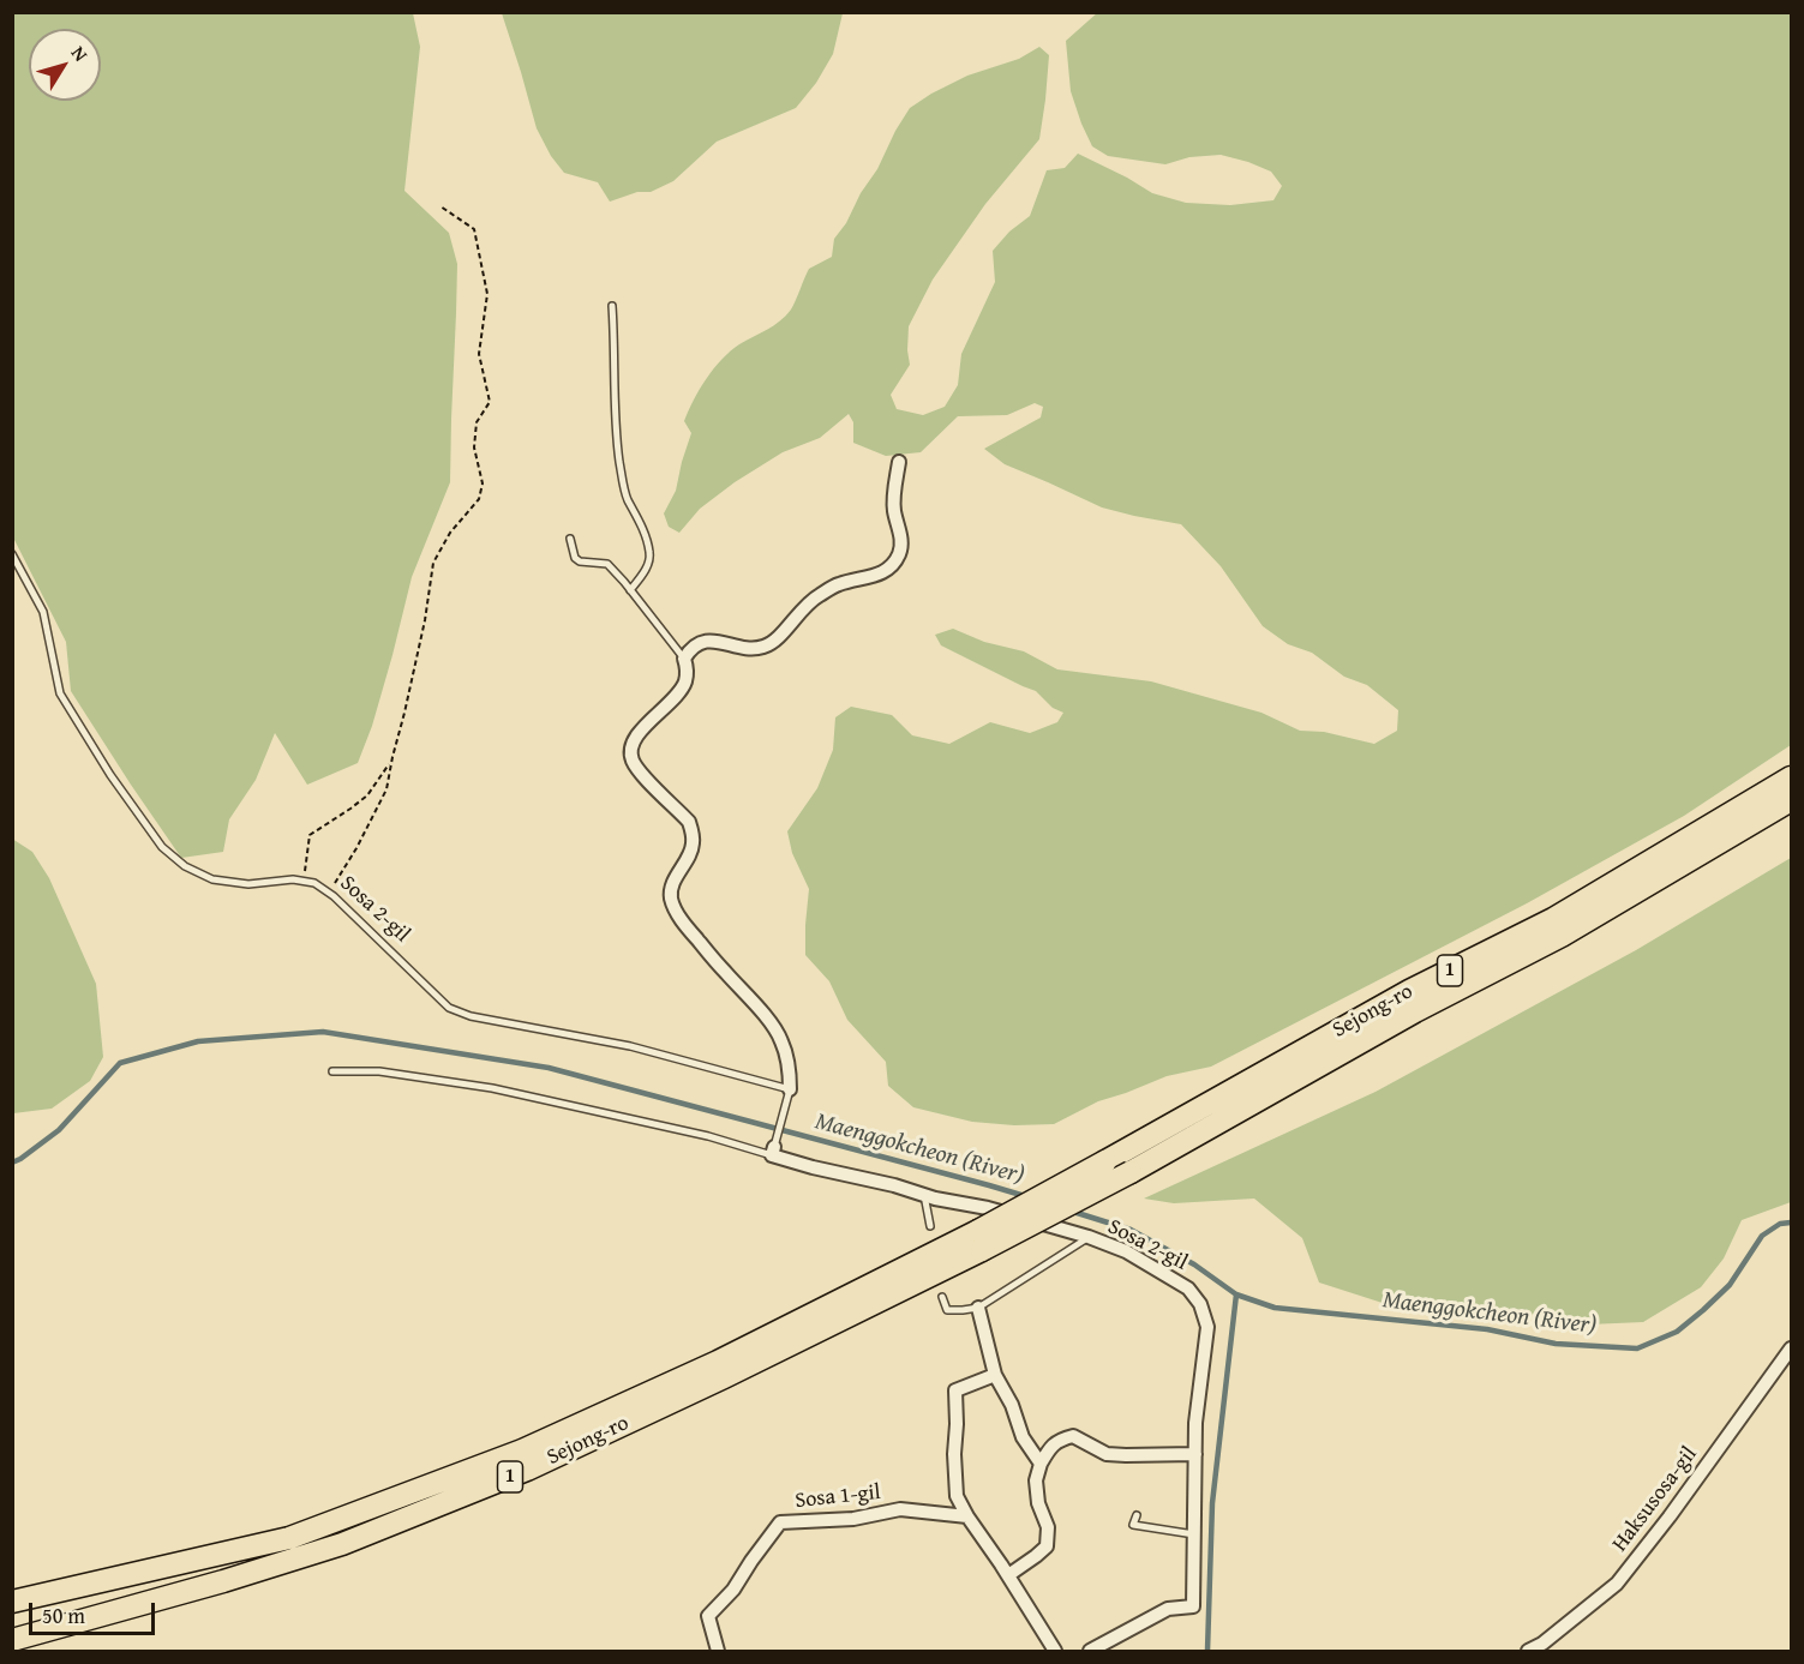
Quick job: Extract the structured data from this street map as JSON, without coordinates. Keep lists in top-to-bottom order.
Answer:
{
  "streets": {
    "main road": ["1", "Sejong-ro"],
    "street": ["Sosa 2-gil", "Sosa 1-gil", "Haksusosa-gil"]
  },
  "water": ["Maenggokcheon (River)"],
  "scale_bar": "50 m",
  "north": "top right"
}
